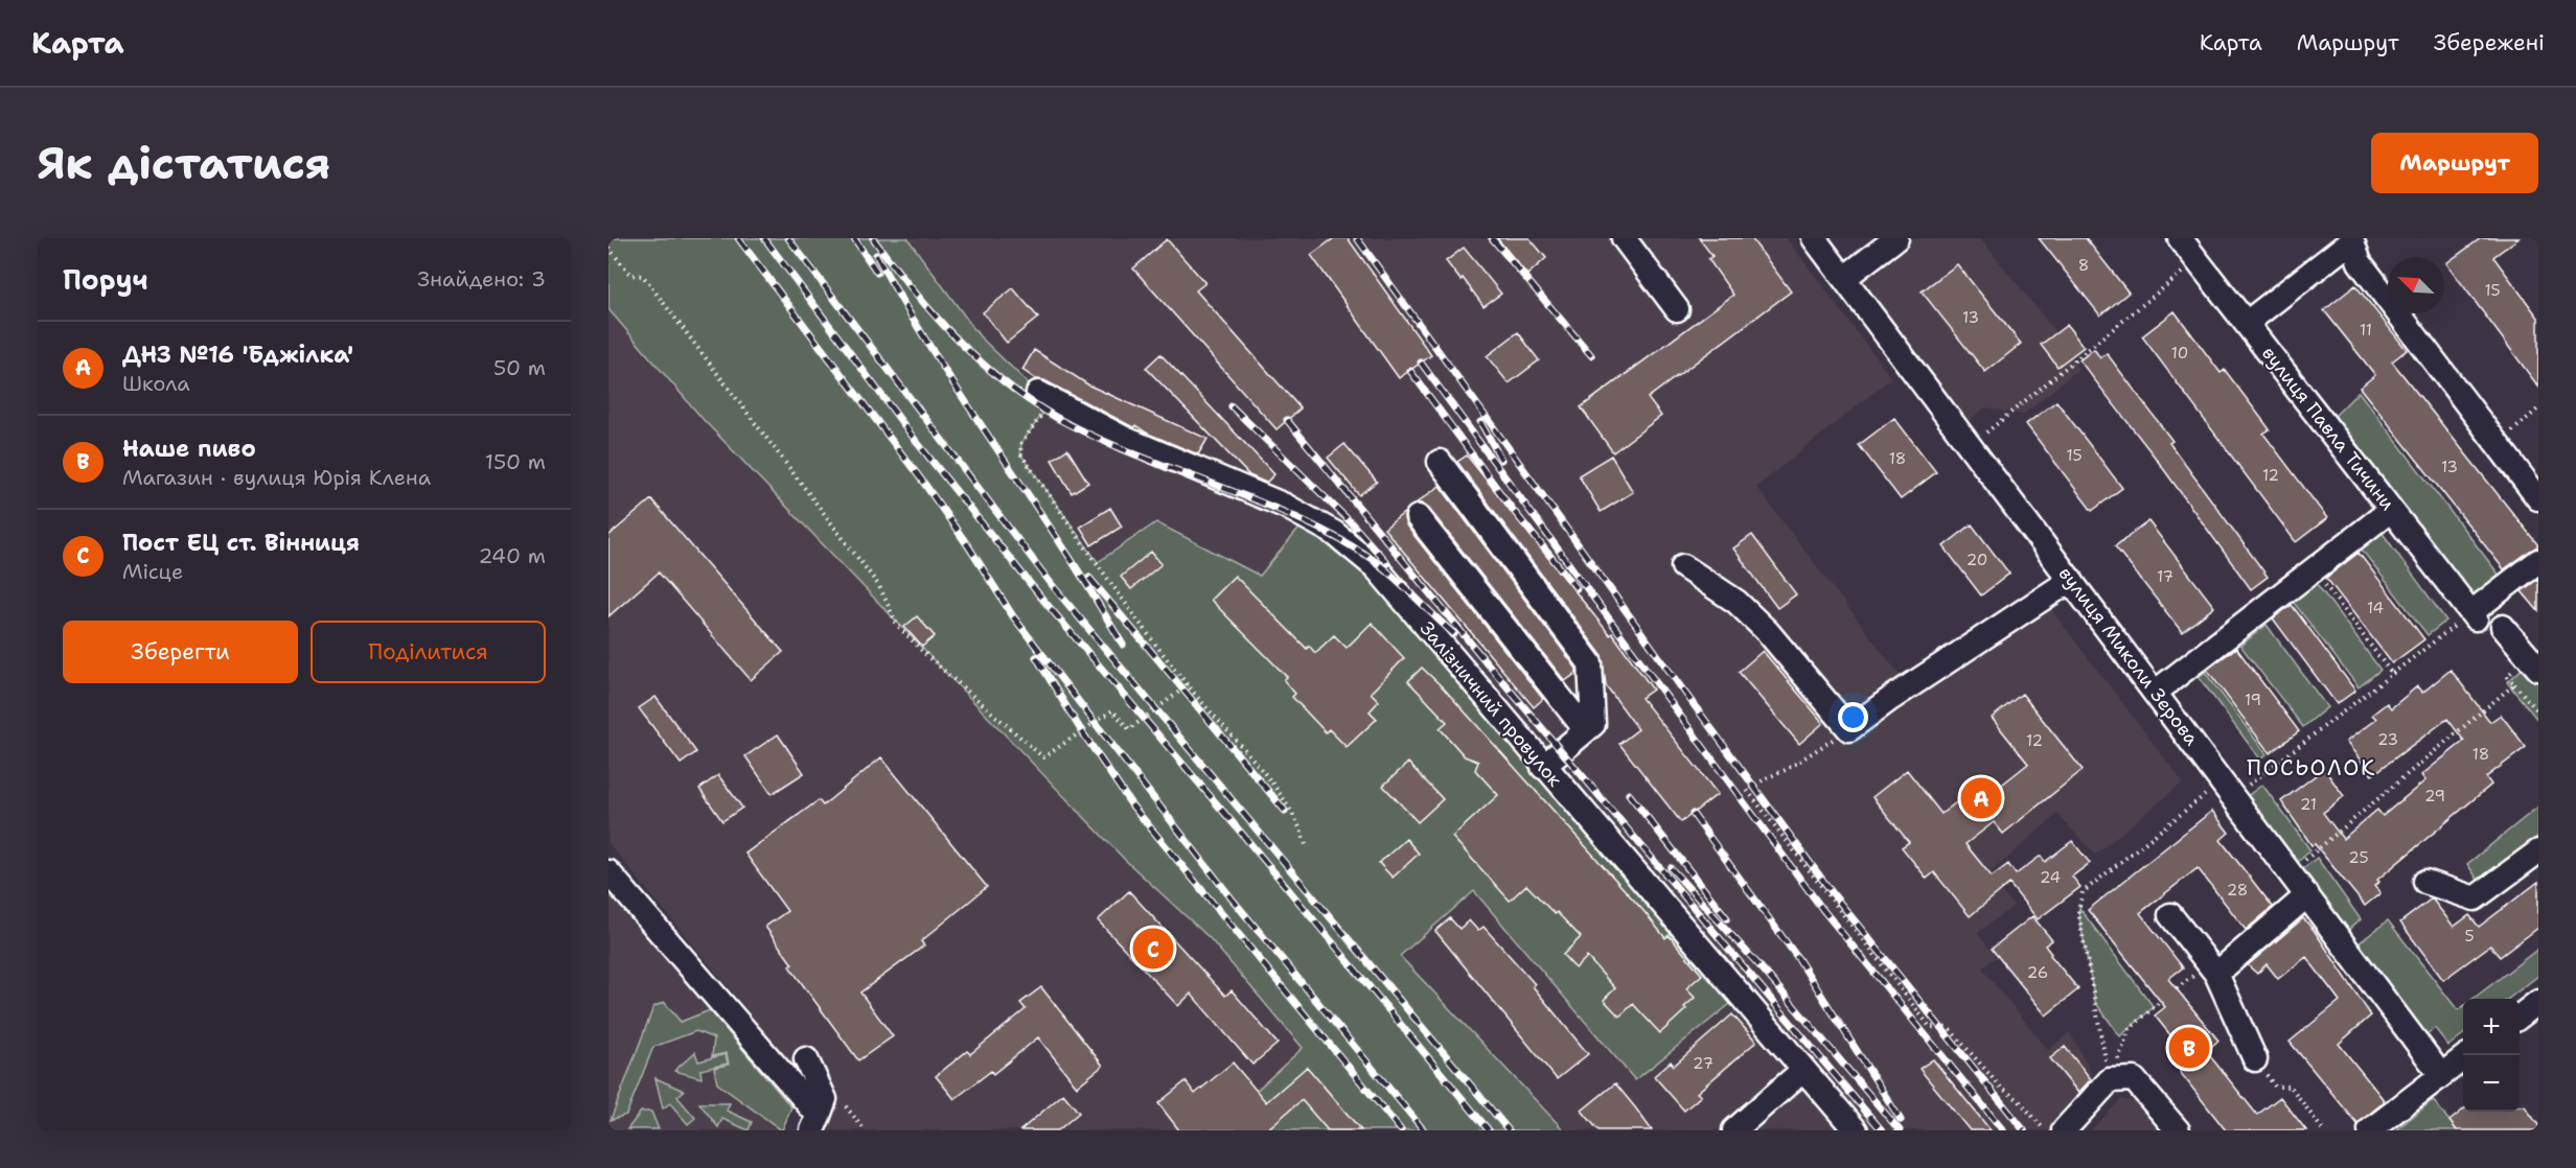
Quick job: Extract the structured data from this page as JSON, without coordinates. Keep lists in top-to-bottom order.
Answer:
{
  "streets": {
    "street": ["вулиця Павла Тичини", "вулиця Миколи Зерова", "Залізничний провулок"]
  },
  "districts": ["ПОСЬОЛОК"],
  "house_numbers": [
    "8",
    "15",
    "13",
    "11",
    "10",
    "15",
    "18",
    "13",
    "12",
    "20",
    "17",
    "14",
    "19",
    "23",
    "12",
    "18",
    "29",
    "21",
    "25",
    "24",
    "28",
    "5",
    "26",
    "27"
  ],
  "north": "top left",
  "page": {
    "header": "Карта",
    "nav": ["Карта", "Маршрут", "Збережені"],
    "buttons": [
      "Маршрут",
      ["Зберегти", "Поділитися"]
    ],
    "title": "Як дістатися",
    "heading": ["Поруч", "Знайдено: 3"],
    "list": [
      {
        "mark": "A",
        "name": "ДНЗ №16 'Бджілка'",
        "note": "Школа",
        "value": "50 m"
      },
      {
        "mark": "B",
        "name": "Наше пиво",
        "note": "Магазин · вулиця Юрія Клена",
        "value": "150 m"
      },
      {
        "mark": "C",
        "name": "Пост ЕЦ ст. Вінниця",
        "note": "Місце",
        "value": "240 m"
      }
    ],
    "pins": ["A", "C", "B"],
    "map_buttons": ["+", "−"]
  }
}
